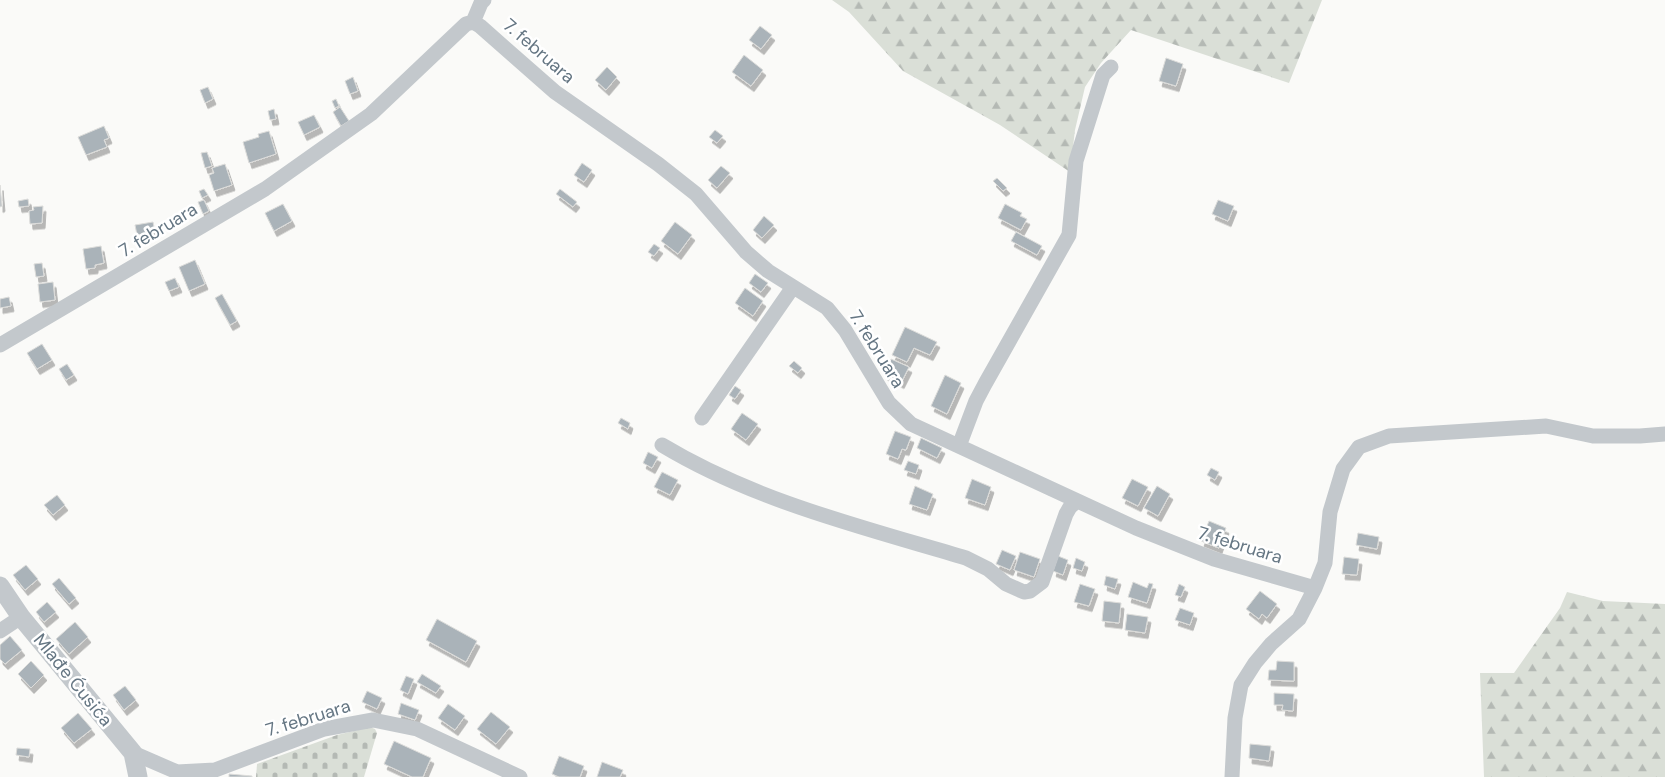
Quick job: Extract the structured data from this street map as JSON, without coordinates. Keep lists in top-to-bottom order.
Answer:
{
  "streets": {
    "street": ["7. februara", "Mlađe Ćusića"]
  },
  "crossings": [
    ["7. februara", "Mlađe Ćusića"]
  ]
}
